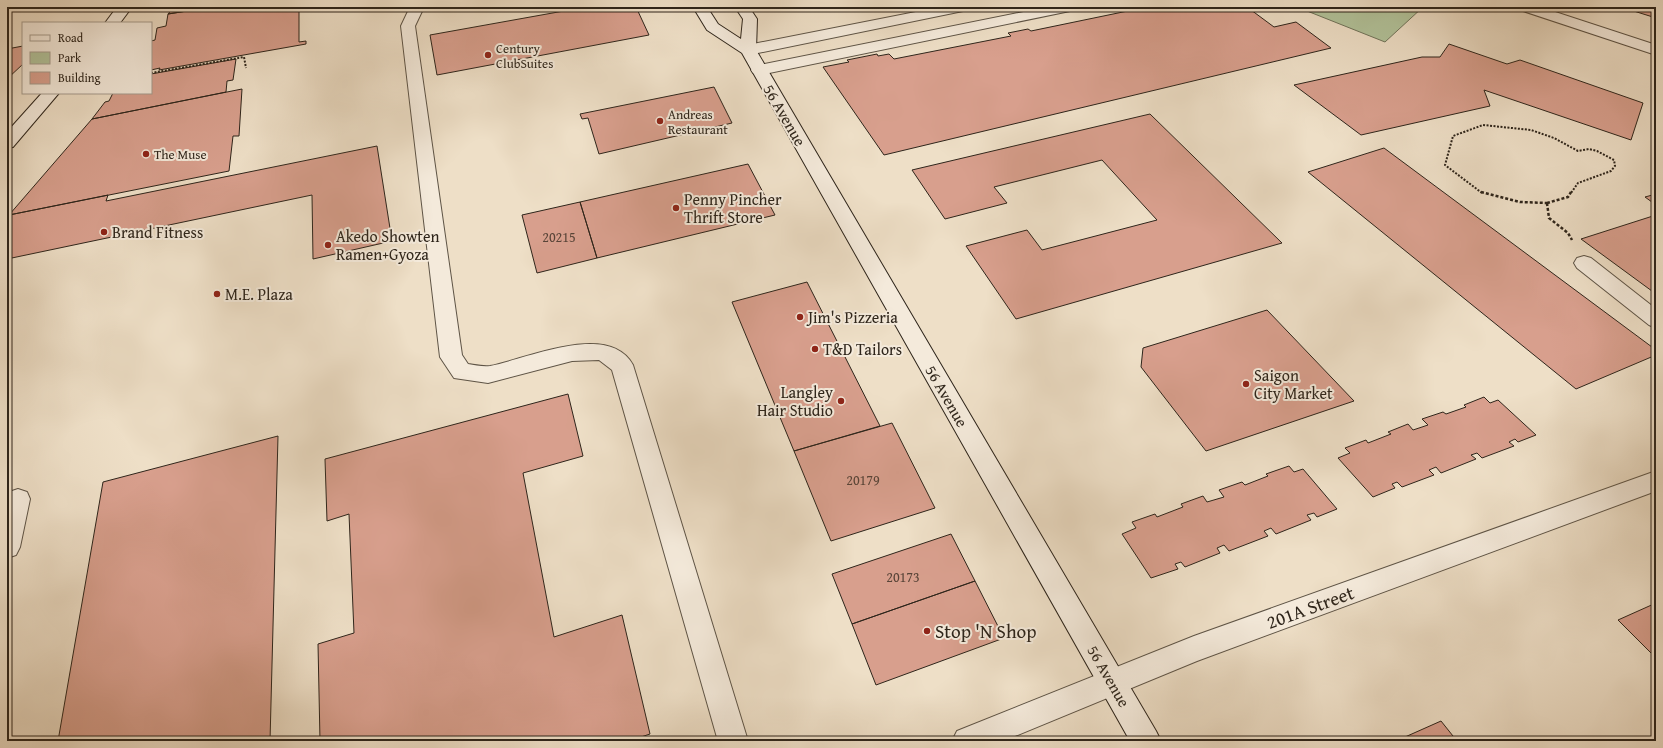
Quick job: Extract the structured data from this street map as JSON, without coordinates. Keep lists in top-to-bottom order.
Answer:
{
  "streets": {
    "main road": ["56 Avenue", "201A Street"]
  },
  "crossings": [
    ["56 Avenue", "201A Street"]
  ],
  "places": [
    "Century ClubSuites",
    "Andreas Restaurant",
    "The Muse",
    "Penny Pincher Thrift Store",
    "Brand Fitness",
    "Akedo Showten Ramen+Gyoza",
    "M.E. Plaza",
    "Jim's Pizzeria",
    "T&D Tailors",
    "Saigon City Market",
    "Langley Hair Studio",
    "Stop 'N Shop"
  ],
  "house_numbers": ["20215", "20179", "20173"],
  "legend": ["Road", "Park", "Building"]
}
